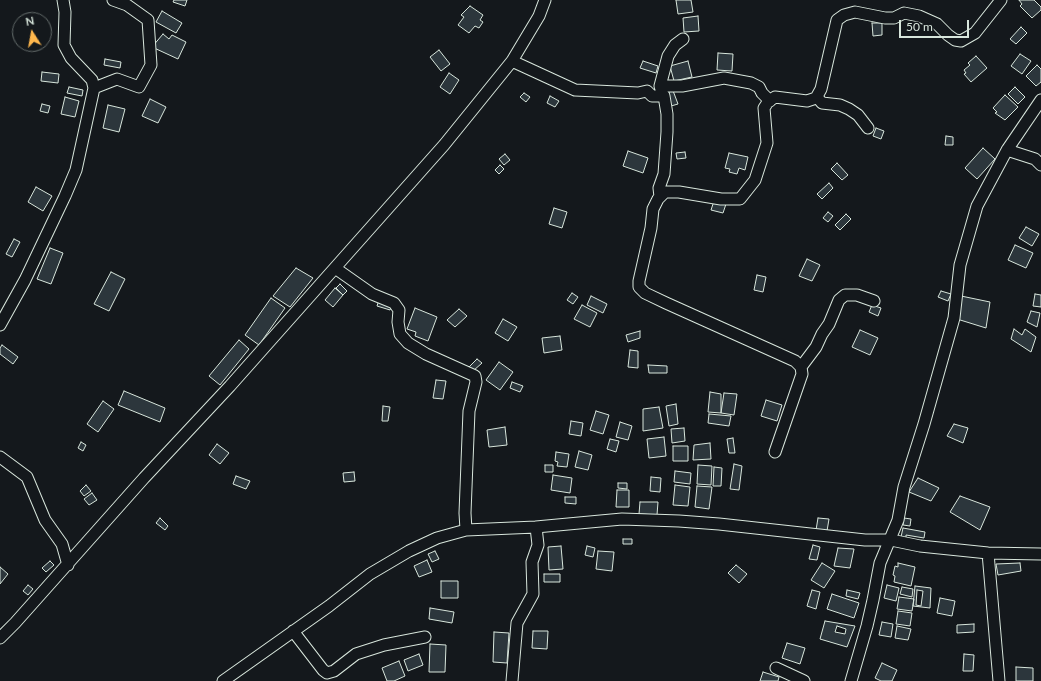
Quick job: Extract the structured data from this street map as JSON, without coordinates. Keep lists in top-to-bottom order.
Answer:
{
  "scale_bar": "50 m",
  "north": "top"
}
